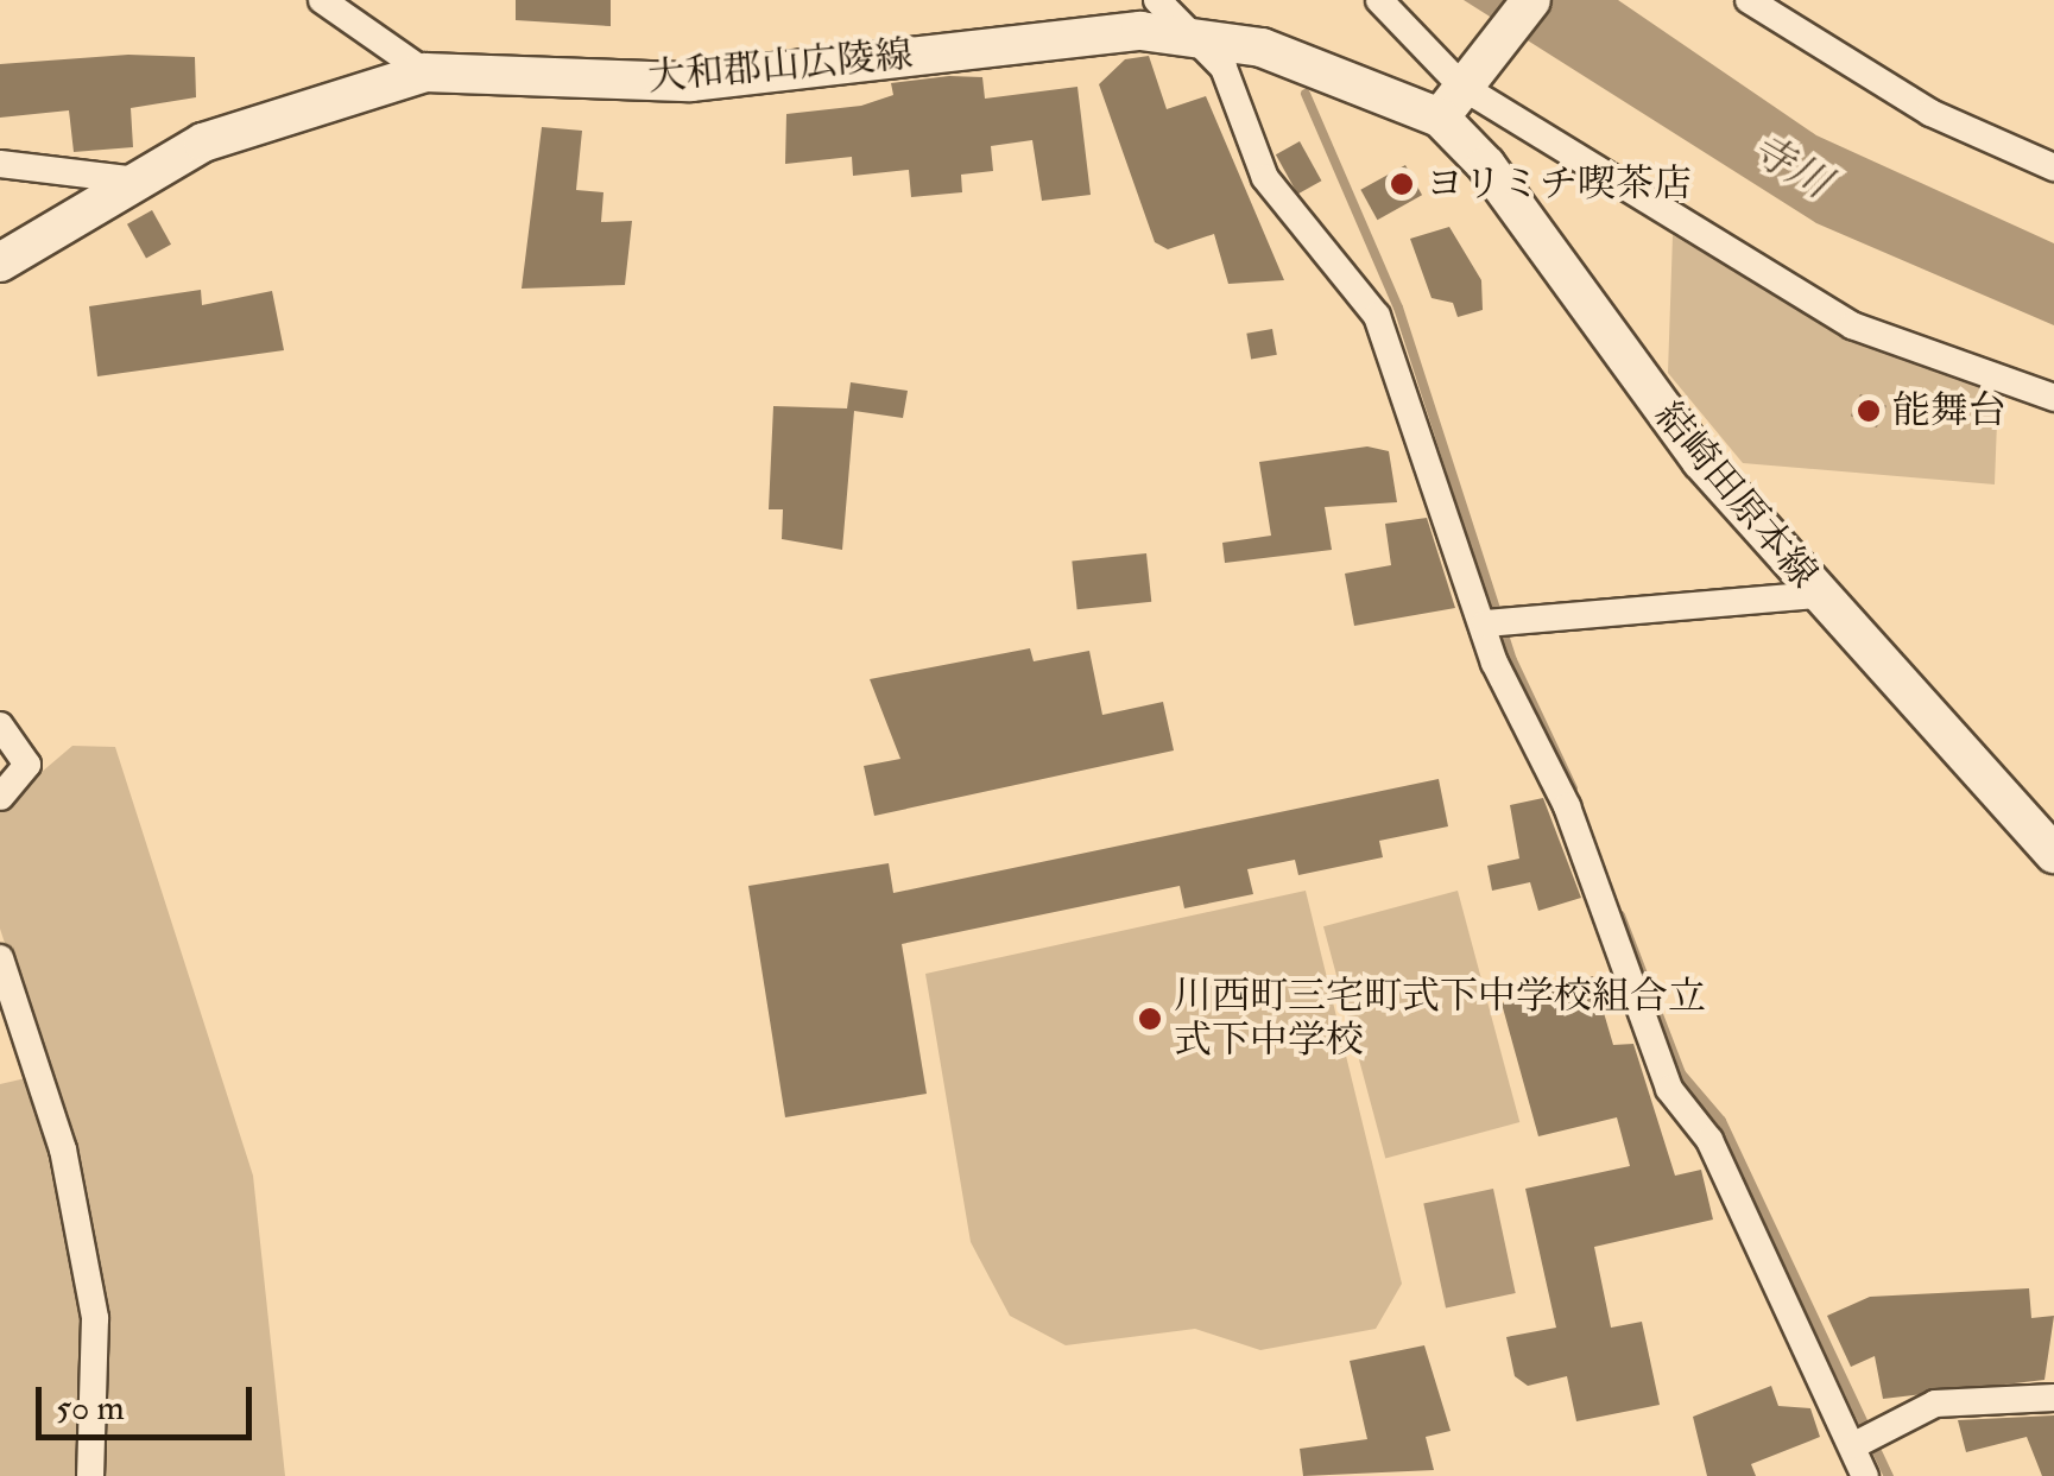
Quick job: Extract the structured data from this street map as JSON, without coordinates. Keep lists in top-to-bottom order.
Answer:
{
  "streets": {
    "main road": ["大和郡山広陵線", "結崎田原本線"]
  },
  "crossings": [
    ["大和郡山広陵線", "結崎田原本線"]
  ],
  "water": ["寺川"],
  "places": ["ヨリミチ喫茶店", "能舞台", "川西町三宅町式下中学校組合立 式下中学校"],
  "scale_bar": "50 m"
}
